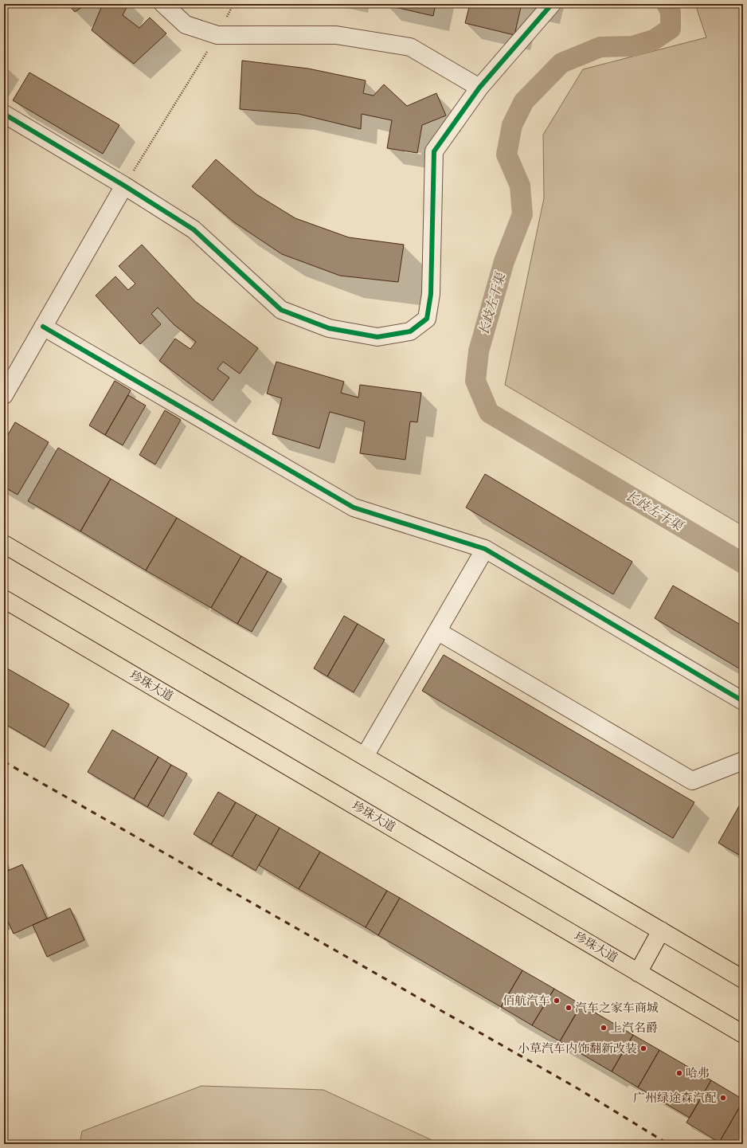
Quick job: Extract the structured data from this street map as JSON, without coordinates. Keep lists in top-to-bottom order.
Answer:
{
  "streets": {
    "main road": ["珍珠大道"]
  },
  "water": ["长歧左干渠"],
  "places": [
    "佰航汽车",
    "汽车之家车商城",
    "上汽名爵",
    "小草汽车内饰翻新改装",
    "哈弗",
    "广州绿途森汽配"
  ]
}
